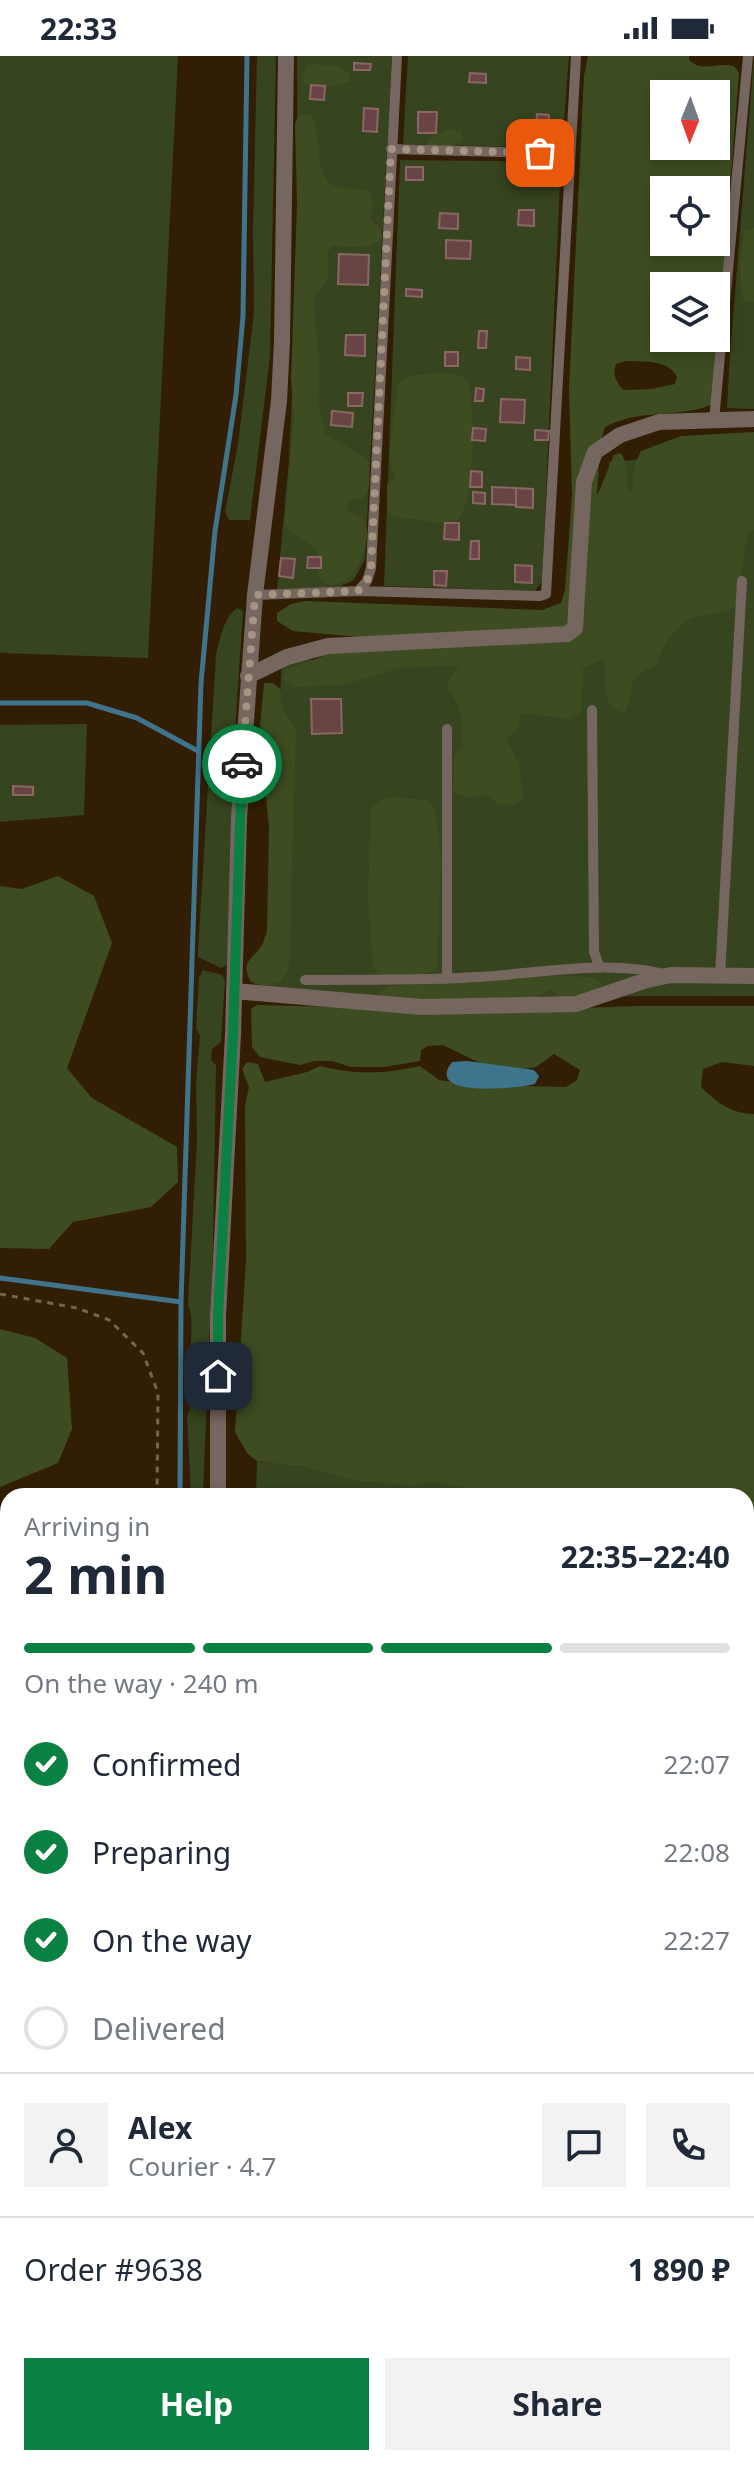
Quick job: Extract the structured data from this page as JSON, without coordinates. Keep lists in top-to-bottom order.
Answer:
{
  "north": "bottom",
  "page": {
    "status": "22:33",
    "heading": ["2 min", "Arriving in", "22:35–22:40"],
    "panel": [
      "Alex",
      "Courier · 4.7",
      "Order #9638",
      "1 890 ₽"
    ],
    "bar": "On the way · 240 m",
    "list": [
      ["Confirmed", "22:07"],
      ["Preparing", "22:08"],
      ["On the way", "22:27"],
      "Delivered"
    ],
    "buttons": ["Help", "Share"]
  }
}
